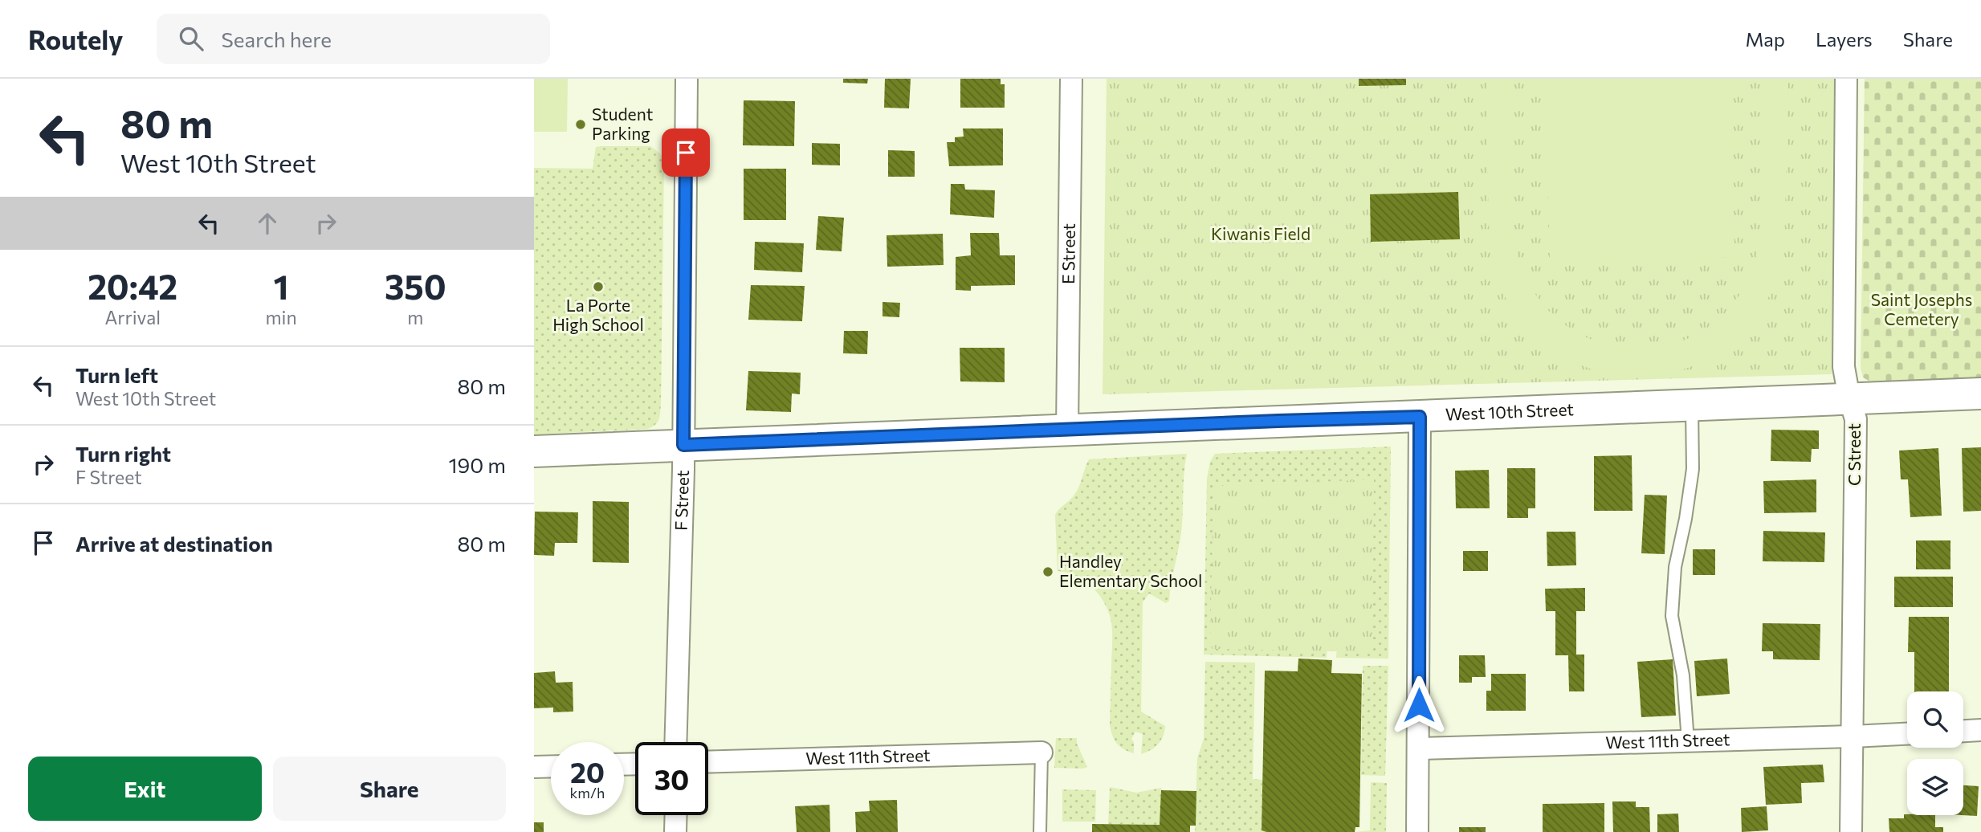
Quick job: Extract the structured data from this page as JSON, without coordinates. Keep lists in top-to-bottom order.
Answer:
{
  "streets": {
    "street": [
      "E Street",
      "West 10th Street",
      "C Street",
      "F Street",
      "West 11th Street"
    ]
  },
  "crossings": [
    ["E Street", "West 10th Street"],
    ["West 10th Street", "C Street"],
    ["West 10th Street", "F Street"],
    ["C Street", "West 11th Street"]
  ],
  "parks": ["Kiwanis Field", "Saint Josephs Cemetery"],
  "places": ["Student Parking", "La Porte High School", "Handley Elementary School"],
  "page": {
    "header": "Routely",
    "search": "Search here",
    "nav": ["Map", "Layers", "Share"],
    "turn": ["80 m", "West 10th Street"],
    "eta": [
      "20:42",
      "Arrival",
      "1",
      "min",
      "350",
      "m"
    ],
    "list": [
      {
        "name": "Turn left",
        "note": "West 10th Street",
        "value": "80 m"
      },
      {
        "name": "Turn right",
        "note": "F Street",
        "value": "190 m"
      },
      {
        "name": "Arrive at destination",
        "value": "80 m"
      }
    ],
    "speed": "20 km/h",
    "limit": "30",
    "buttons": ["Exit", "Share"]
  }
}
